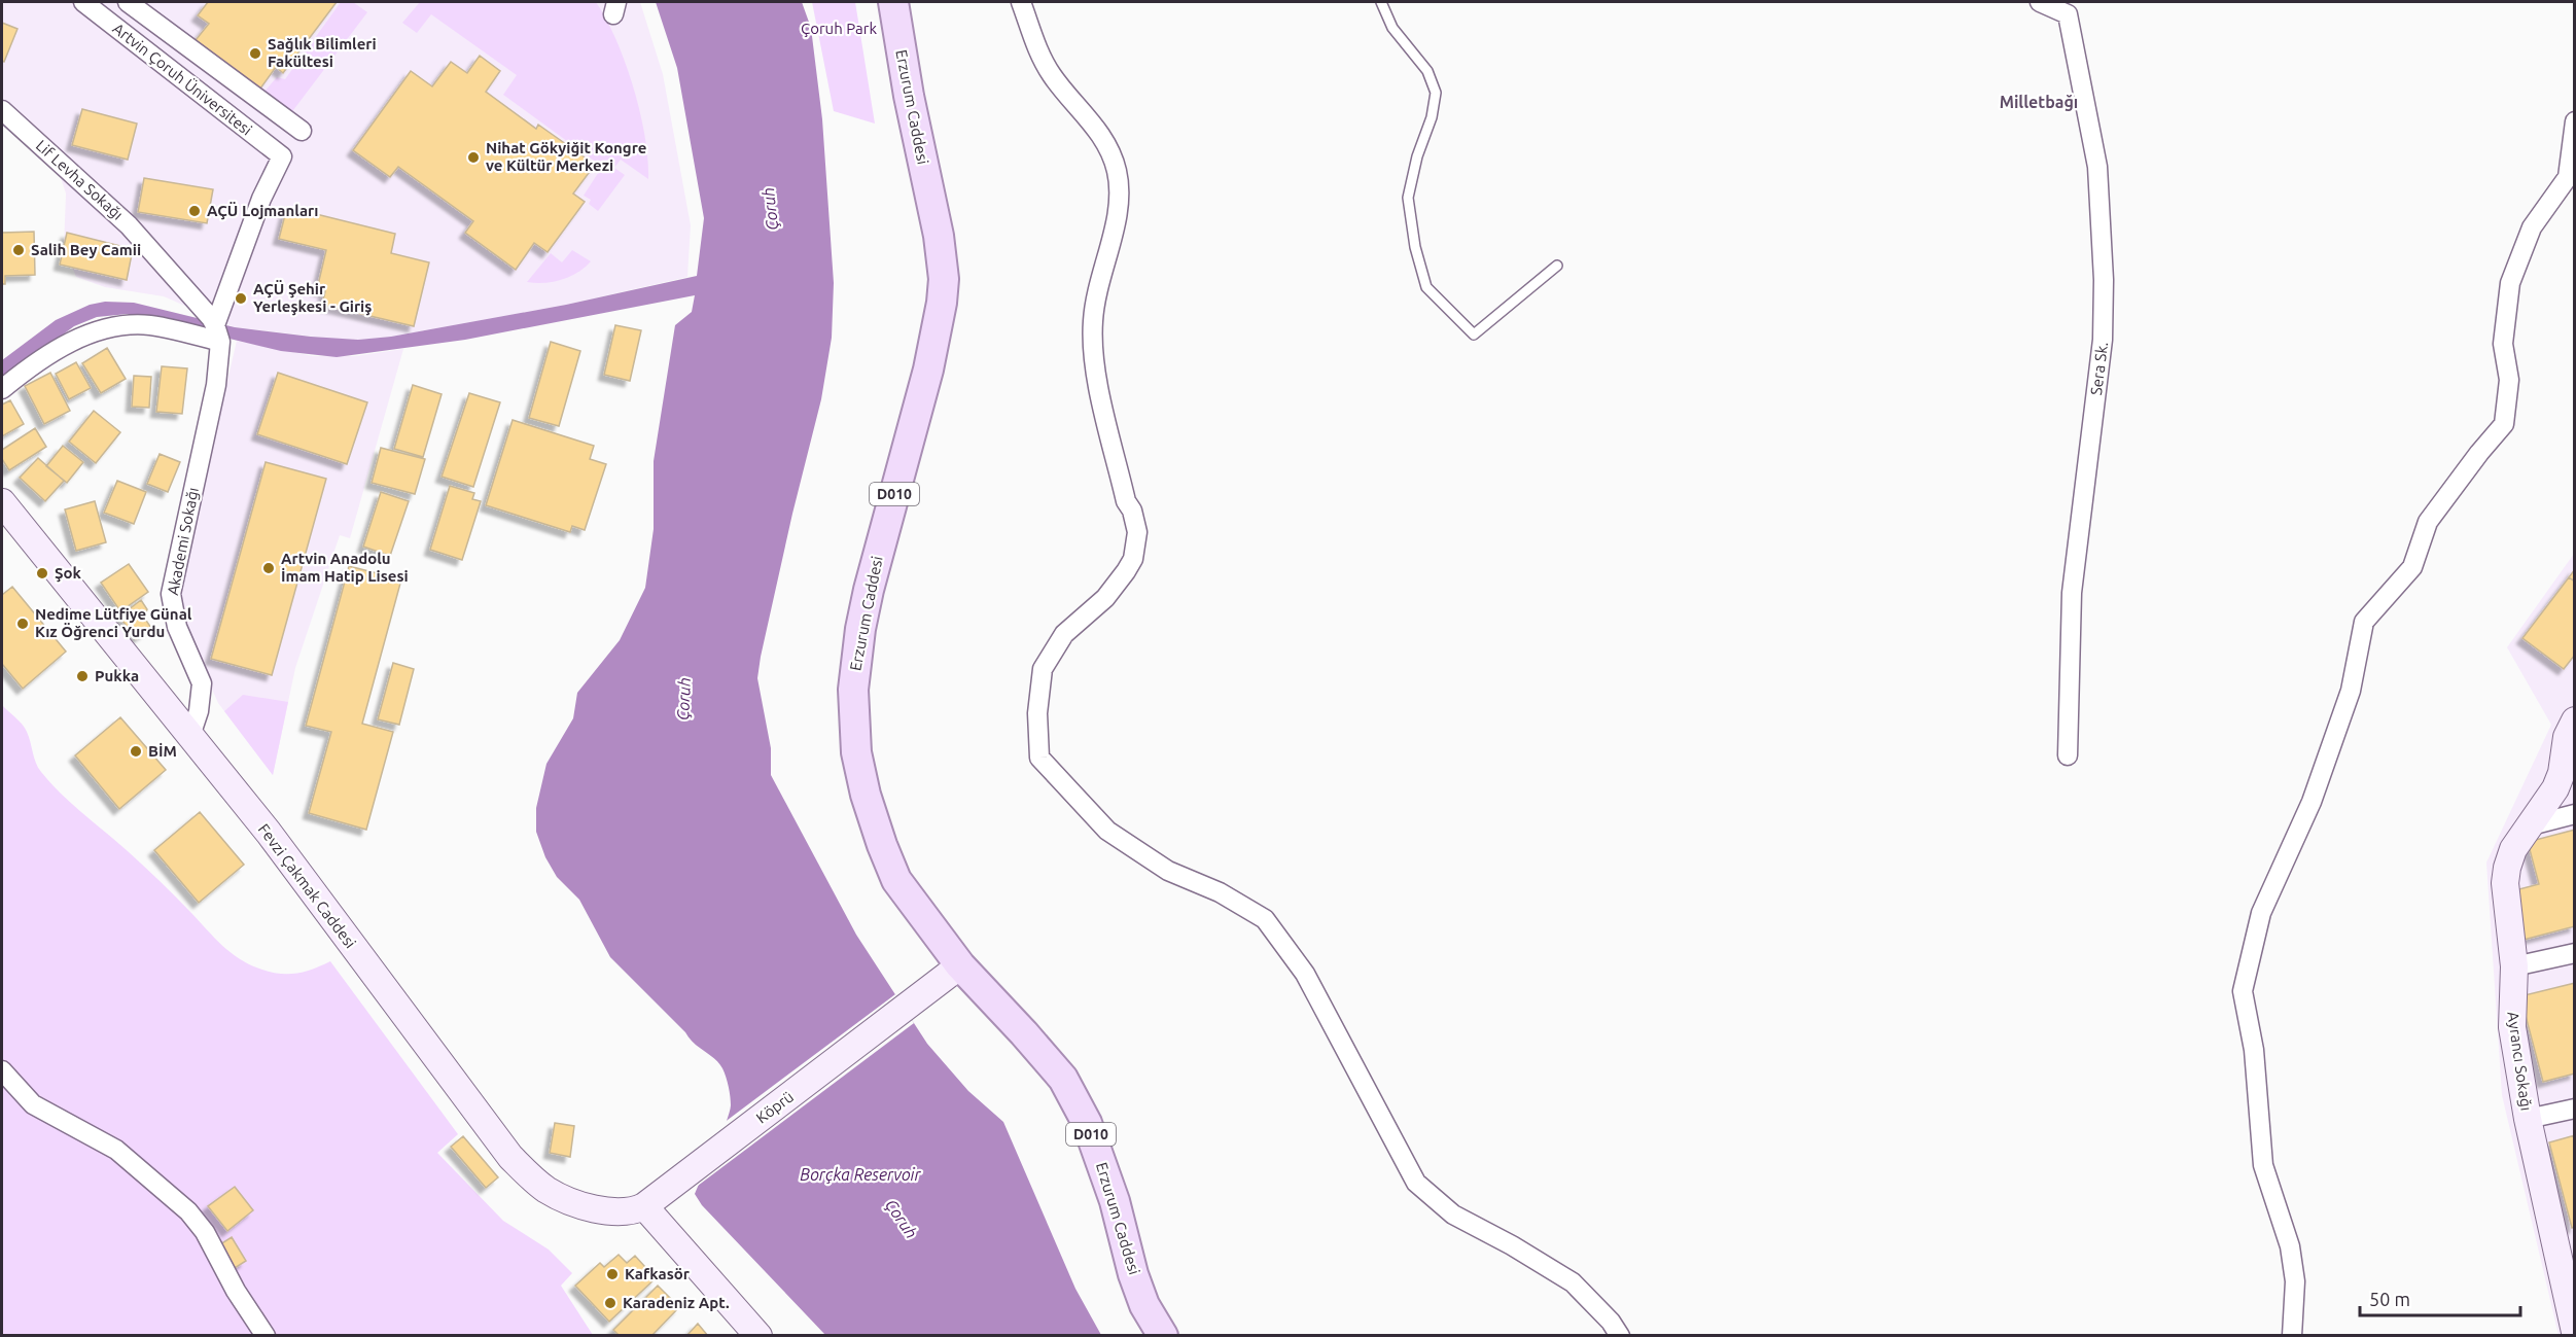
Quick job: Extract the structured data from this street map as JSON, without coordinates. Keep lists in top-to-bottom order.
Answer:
{
  "streets": {
    "main road": [
      "Erzurum Caddesi",
      "D010",
      "Fevzi Çakmak Caddesi",
      "Ayrancı Sokağı",
      "Köprü"
    ],
    "street": [
      "Artvin Çoruh Üniversitesi",
      "Lif Levha Sokağı",
      "Sera Sk.",
      "Akademi Sokağı"
    ]
  },
  "crossings": [
    ["Artvin Çoruh Üniversitesi", "Akademi Sokağı"],
    ["Erzurum Caddesi", "Köprü"],
    ["Lif Levha Sokağı", "Akademi Sokağı"],
    ["Akademi Sokağı", "Fevzi Çakmak Caddesi"],
    ["Fevzi Çakmak Caddesi", "Köprü"]
  ],
  "districts": ["Milletbağı"],
  "water": ["Çoruh", "Borçka Reservoir"],
  "parks": ["Çoruh Park"],
  "places": [
    "Sağlık Bilimleri Fakültesi",
    "Nihat Gökyiğit Kongre ve Kültür Merkezi",
    "AÇÜ Lojmanları",
    "Salih Bey Camii",
    "AÇÜ Şehir Yerleşkesi - Giriş",
    "Artvin Anadolu İmam Hatip Lisesi",
    "Şok",
    "Nedime Lütfiye Günal Kız Öğrenci Yurdu",
    "Pukka",
    "BİM",
    "Kafkasör",
    "Karadeniz Apt."
  ],
  "scale_bar": "50 m"
}
